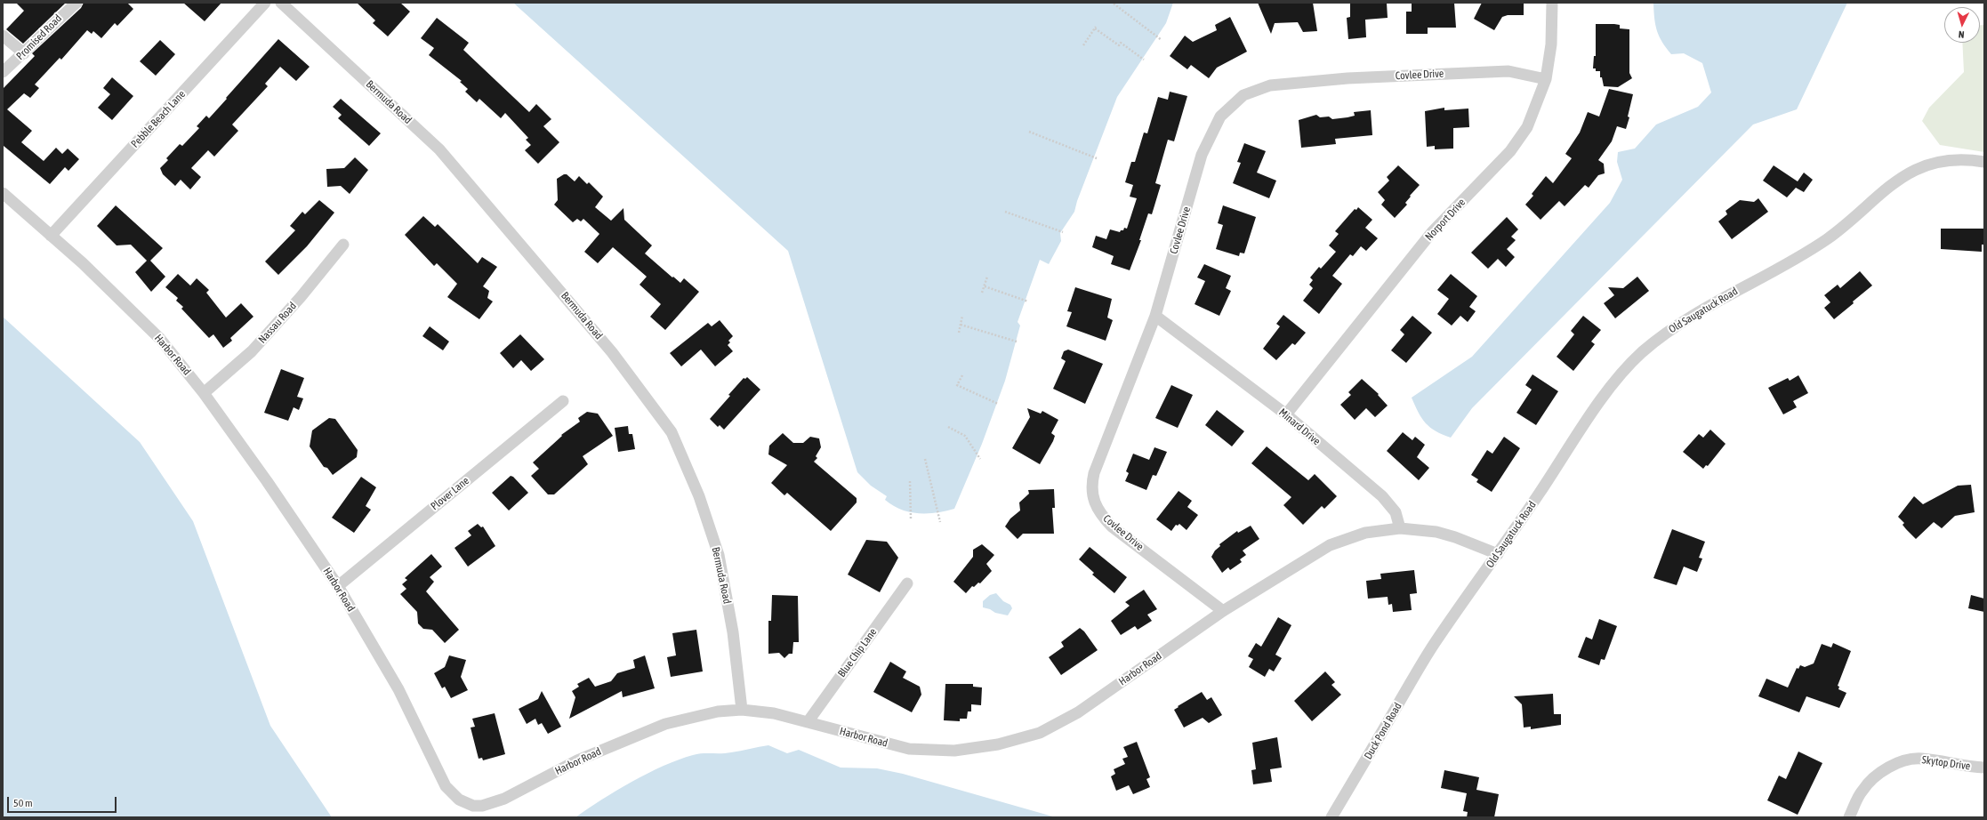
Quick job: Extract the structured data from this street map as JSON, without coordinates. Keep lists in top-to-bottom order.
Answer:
{
  "streets": {
    "street": [
      "Promised Road",
      "Covlee Drive",
      "Bermuda Road",
      "Pebble Beach Lane",
      "Norport Drive",
      "Old Saugatuck Road",
      "Nassau Road",
      "Harbor Road",
      "Minard Drive",
      "Plover Lane",
      "Blue Chip Lane",
      "Duck Pond Road",
      "Skytop Drive"
    ]
  },
  "crossings": [
    ["Covlee Drive", "Norport Drive"],
    ["Covlee Drive", "Harbor Road"],
    ["Covlee Drive", "Minard Drive"],
    ["Bermuda Road", "Harbor Road"],
    ["Pebble Beach Lane", "Harbor Road"],
    ["Norport Drive", "Minard Drive"],
    ["Old Saugatuck Road", "Duck Pond Road"],
    ["Nassau Road", "Harbor Road"],
    ["Harbor Road", "Minard Drive"],
    ["Harbor Road", "Plover Lane"],
    ["Harbor Road", "Blue Chip Lane"]
  ],
  "scale_bar": "50 m",
  "north": "bottom"
}
